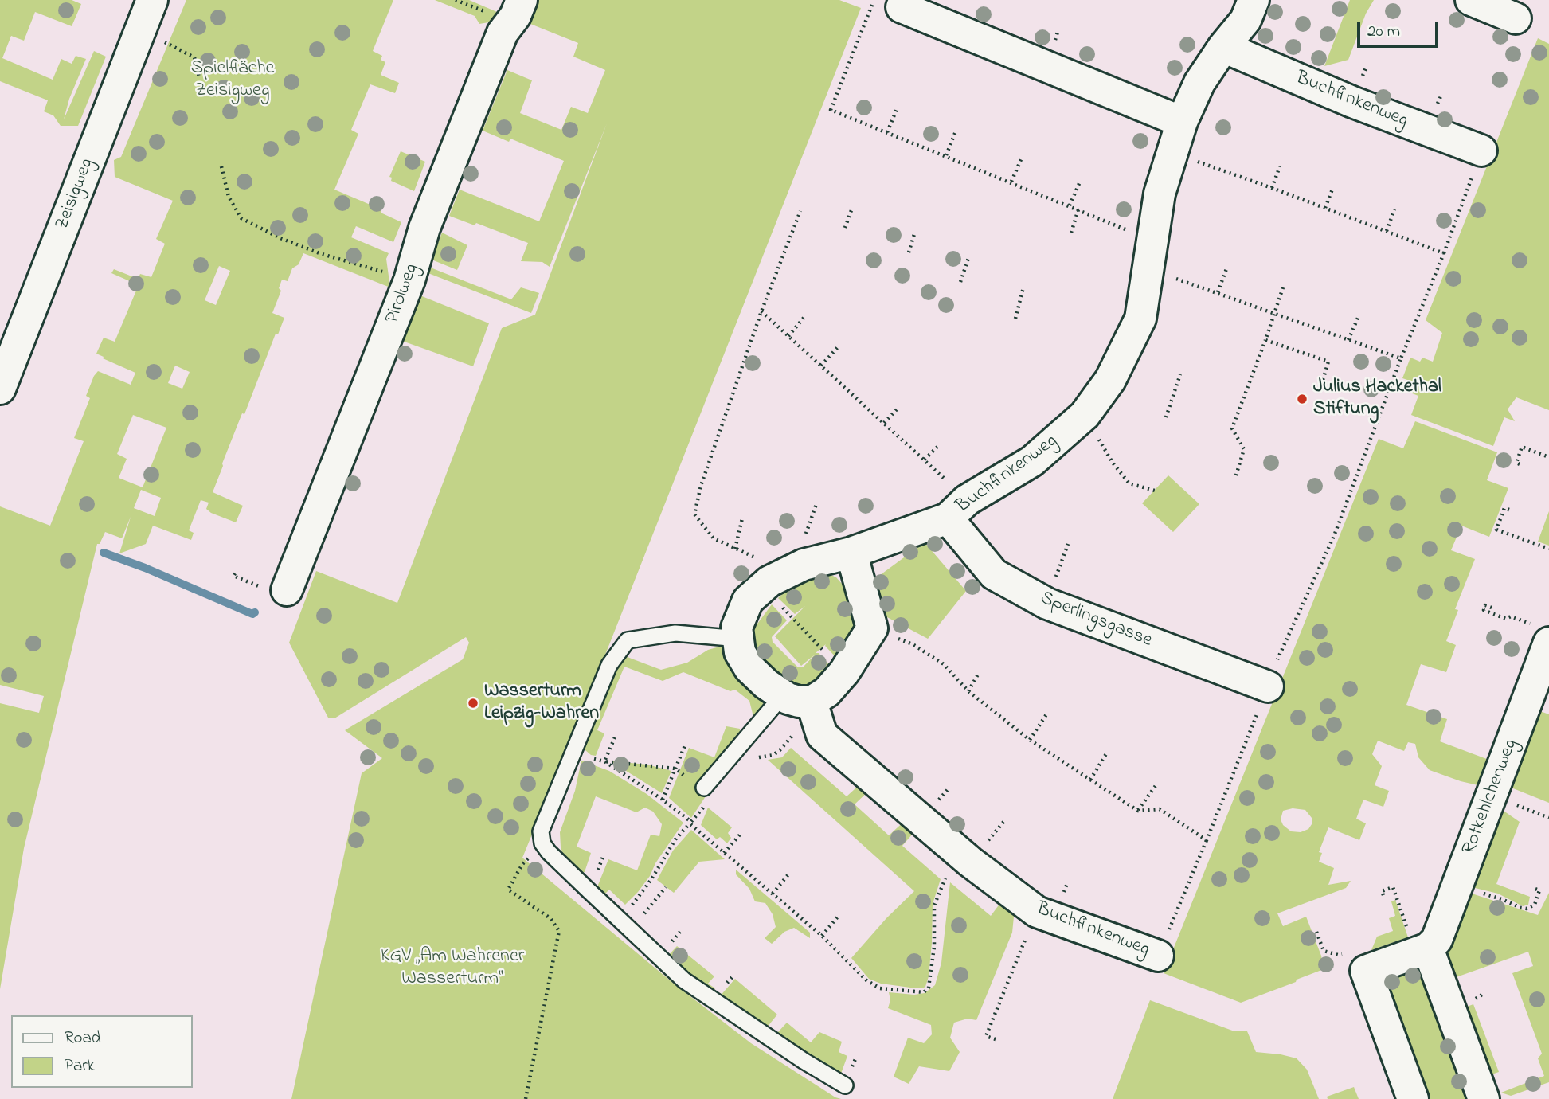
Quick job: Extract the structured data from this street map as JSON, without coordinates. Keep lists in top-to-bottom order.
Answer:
{
  "streets": {
    "street": [
      "Buchfinkenweg",
      "Zeisigweg",
      "Pirolweg",
      "Sperlingsgasse",
      "Rotkehlchenweg"
    ]
  },
  "crossings": [
    ["Buchfinkenweg", "Sperlingsgasse"]
  ],
  "parks": ["Spielfläche Zeisigweg", "KGV „Am Wahrener Wasserturm“"],
  "places": ["Julius Hackethal Stiftung", "Wasserturm Leipzig-Wahren"],
  "legend": ["Road", "Park"],
  "scale_bar": "20 m"
}
